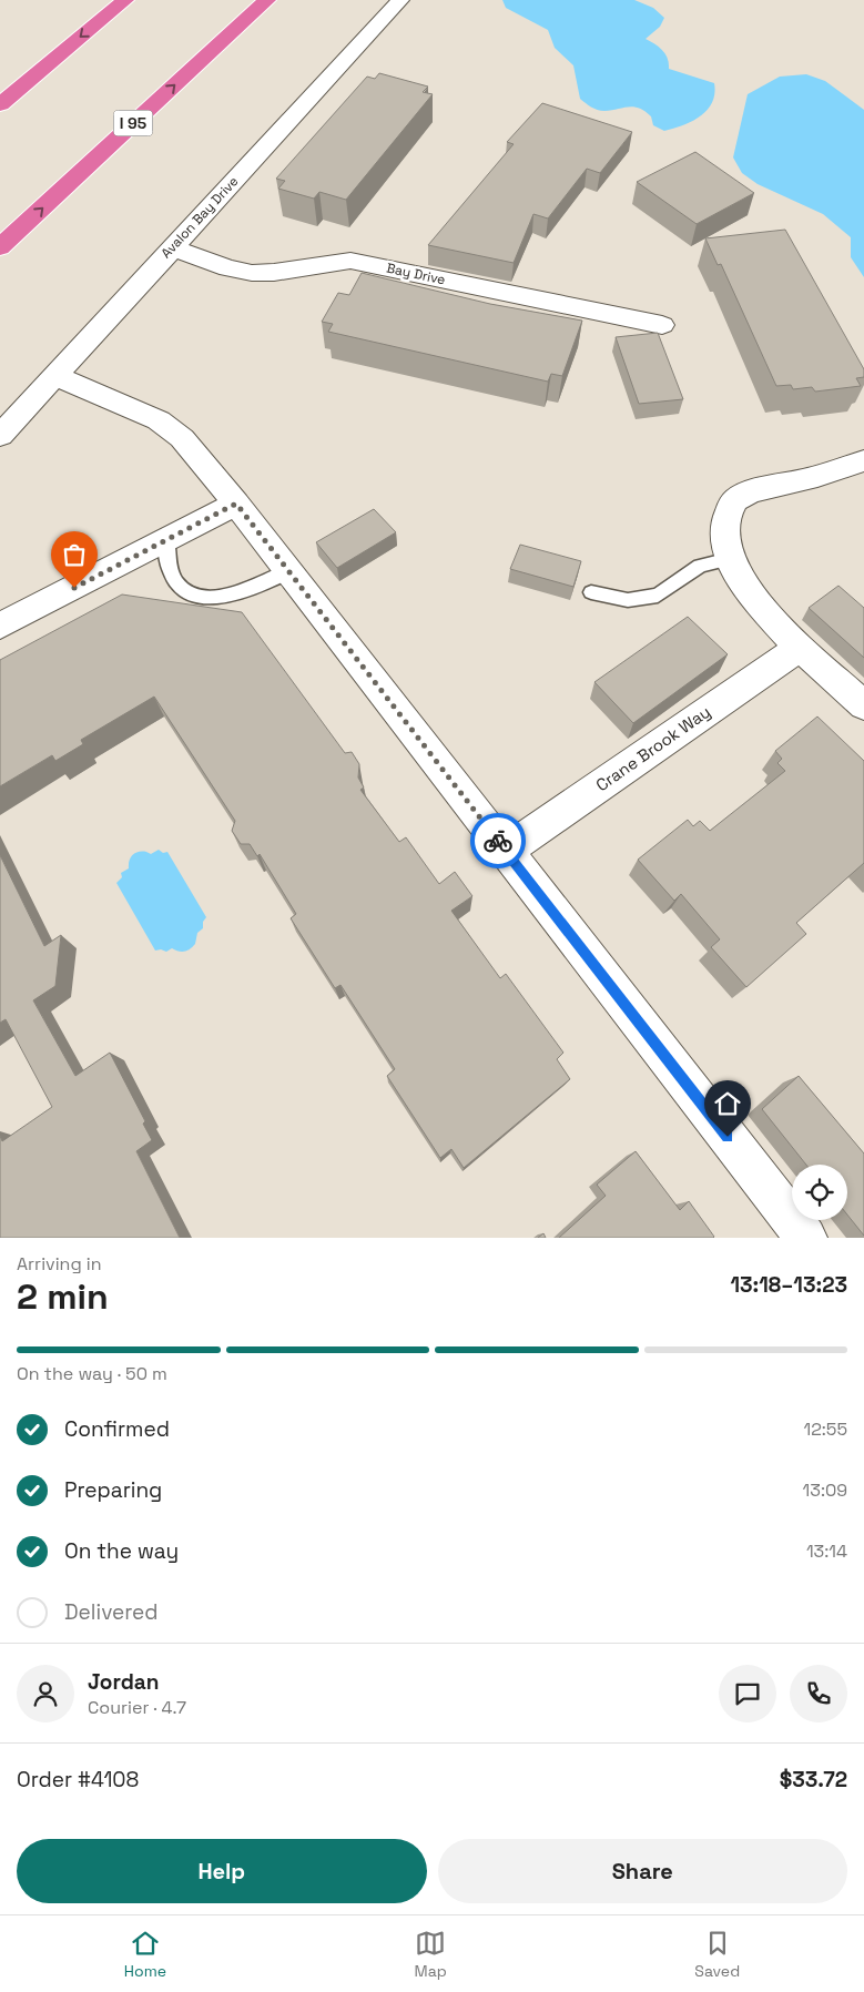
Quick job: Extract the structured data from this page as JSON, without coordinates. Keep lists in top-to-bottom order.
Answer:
{
  "streets": {
    "highway": ["I 95"],
    "street": ["Avalon Bay Drive", "Bay Drive", "Crane Brook Way"]
  },
  "crossings": [
    ["Avalon Bay Drive", "Bay Drive"]
  ],
  "page": {
    "heading": ["2 min", "Arriving in", "13:18–13:23"],
    "panel": [
      "Jordan",
      "Courier · 4.7",
      "Order #4108",
      "$33.72"
    ],
    "bar": "On the way · 50 m",
    "list": [
      ["Confirmed", "12:55"],
      ["Preparing", "13:09"],
      ["On the way", "13:14"],
      "Delivered"
    ],
    "buttons": ["Help", "Share"],
    "tabs": ["Home", "Map", "Saved"]
  }
}
